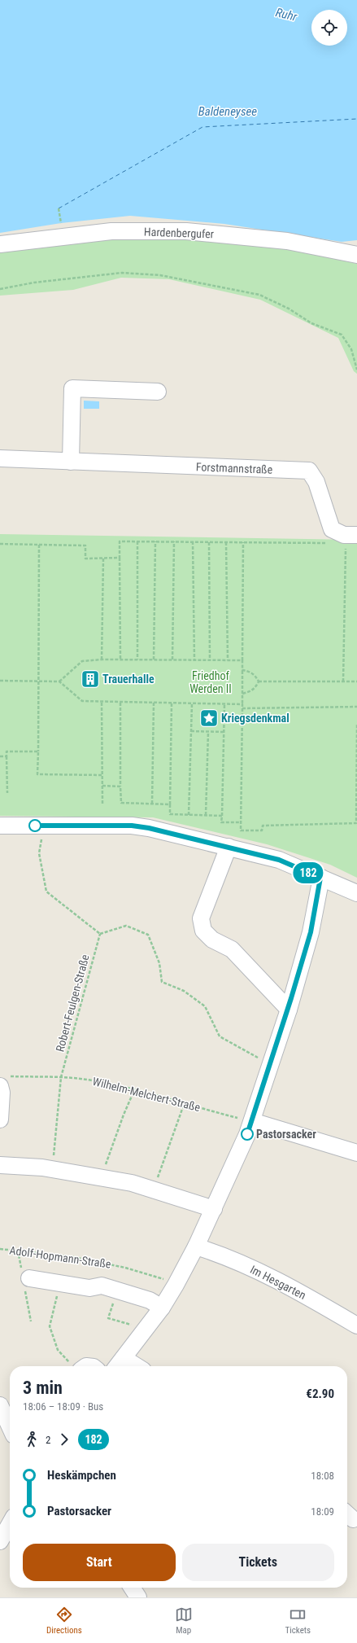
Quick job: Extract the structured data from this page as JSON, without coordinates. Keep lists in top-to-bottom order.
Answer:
{
  "streets": {
    "street": ["Hardenbergufer", "Forstmannstraße", "Im Hesgarten"],
    "path": ["Robert-Feulgen-Straße", "Wilhelm-Melchert-Straße", "Adolf-Hopmann-Straße"]
  },
  "crossings": [
    ["Robert-Feulgen-Straße", "Wilhelm-Melchert-Straße"]
  ],
  "water": ["Ruhr", "Baldeneysee"],
  "parks": ["Friedhof Werden II"],
  "places": {
    "building": ["Trauerhalle"],
    "place": ["Kriegsdenkmal"],
    "other": ["Pastorsacker"]
  },
  "lines": ["bus line 182"],
  "page": {
    "on_map": "182",
    "heading": ["3 min", "18:06 – 18:09 · Bus", "€2.90"],
    "legs": ["2", "182"],
    "list": [
      {
        "name": "Heskämpchen",
        "value": "18:08"
      },
      {
        "name": "Pastorsacker",
        "value": "18:09"
      }
    ],
    "buttons": ["Start", "Tickets"],
    "tabs": ["Directions", "Map", "Tickets"]
  }
}
